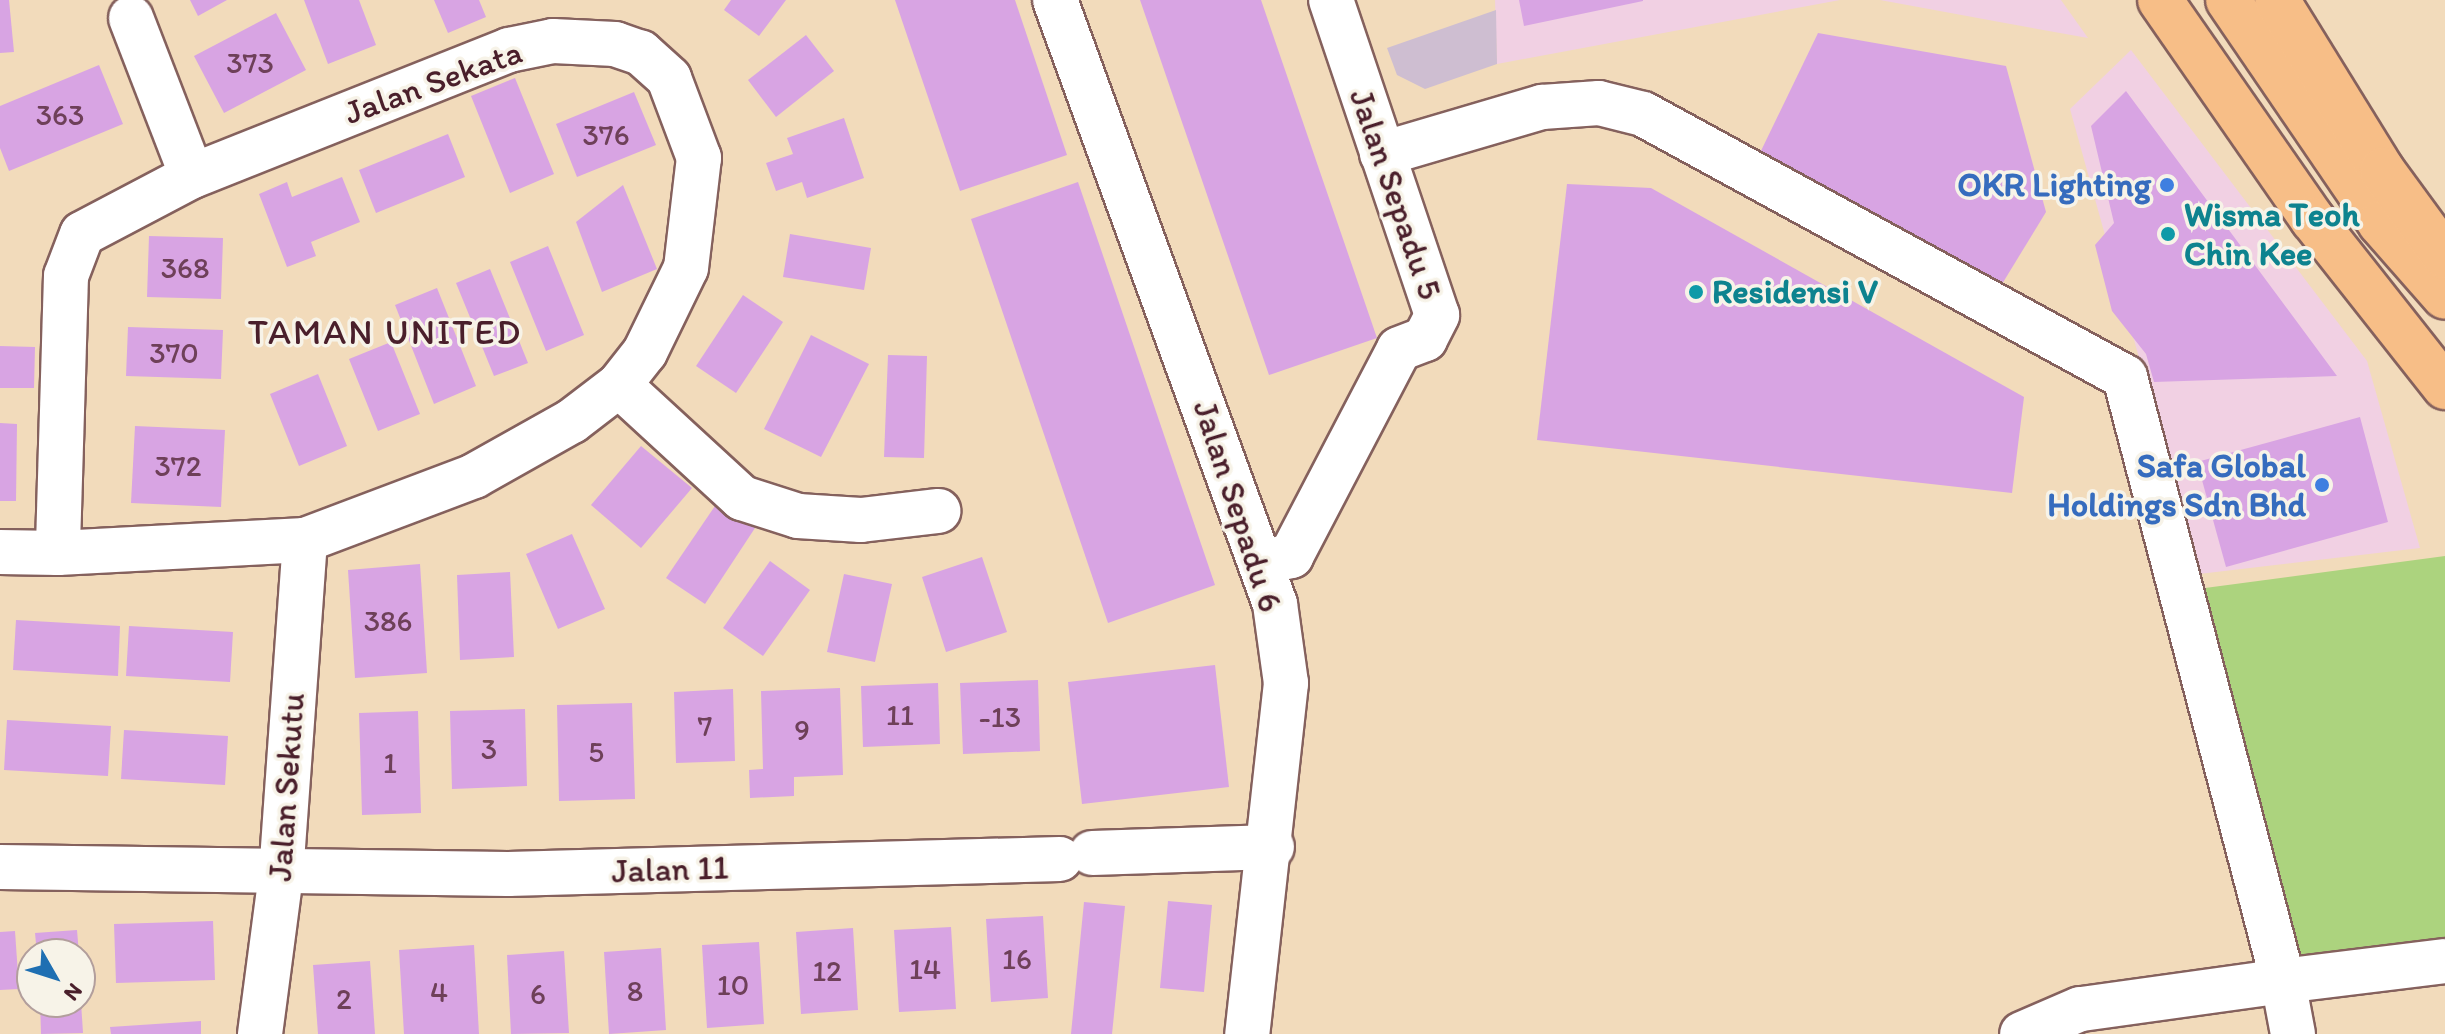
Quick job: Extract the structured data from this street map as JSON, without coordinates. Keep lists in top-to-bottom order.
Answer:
{
  "streets": {
    "street": [
      "Jalan Sekata",
      "Jalan Sepadu 5",
      "Jalan Sepadu 6",
      "Jalan Sekutu",
      "Jalan 11"
    ]
  },
  "crossings": [
    ["Jalan Sekata", "Jalan Sekutu"],
    ["Jalan Sepadu 5", "Jalan Sepadu 6"],
    ["Jalan Sepadu 6", "Jalan 11"],
    ["Jalan Sekutu", "Jalan 11"]
  ],
  "districts": ["TAMAN UNITED"],
  "places": [
    "OKR Lighting",
    "Wisma Teoh Chin Kee",
    "Residensi V",
    "Safa Global Holdings Sdn Bhd"
  ],
  "house_numbers": [
    "373",
    "363",
    "376",
    "368",
    "370",
    "372",
    "386",
    "11",
    "-13",
    "7",
    "9",
    "3",
    "5",
    "1",
    "16",
    "14",
    "12",
    "10",
    "8",
    "4",
    "6",
    "2"
  ],
  "north": "bottom right"
}
